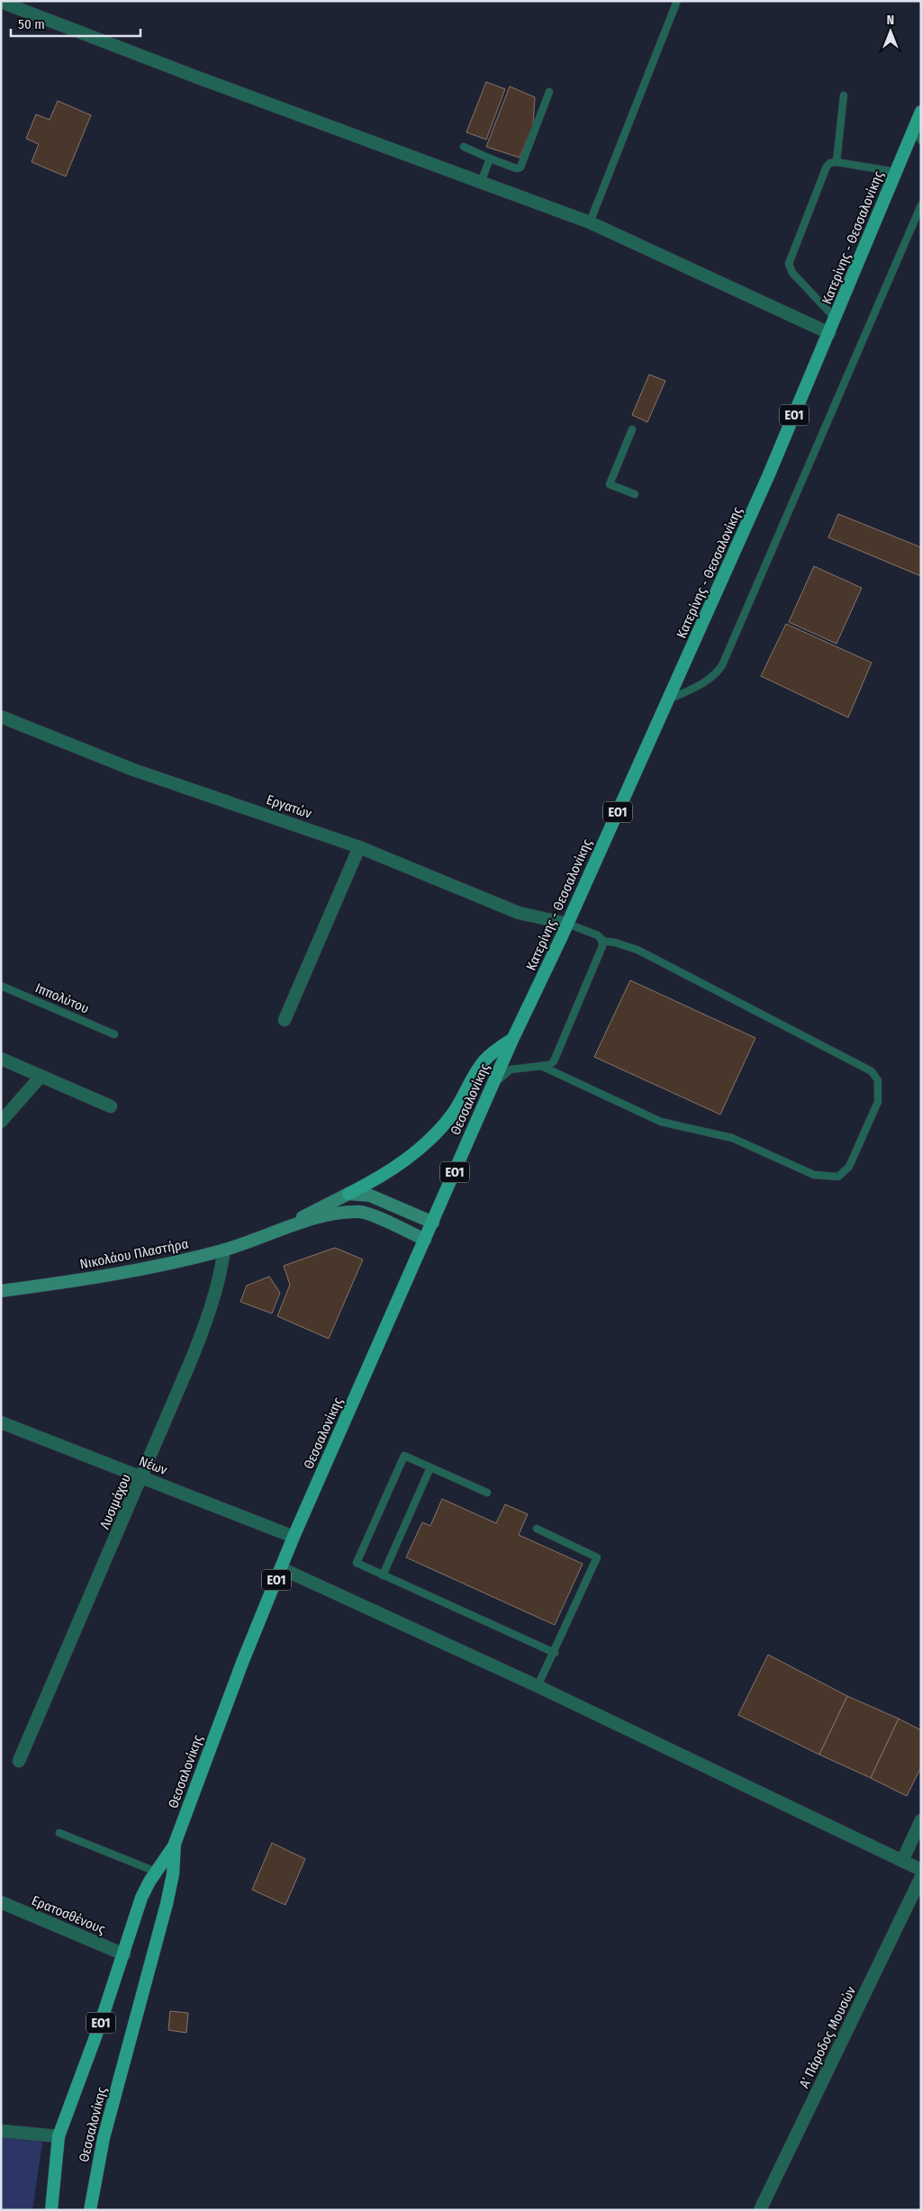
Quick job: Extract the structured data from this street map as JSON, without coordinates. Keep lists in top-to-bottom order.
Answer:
{
  "streets": {
    "main road": [
      "Κατερίνης - Θεσσαλονίκης",
      "ΕΟ1",
      "Θεσσαλονίκης",
      "Νικολάου Πλαστήρα"
    ],
    "street": [
      "Εργατών",
      "Νέων",
      "Λυσιμάχου",
      "Ερατοσθένους",
      "Α΄ Πάροδος Μουσών"
    ],
    "lane": ["Ιππολύτου"]
  },
  "crossings": [
    ["Κατερίνης - Θεσσαλονίκης", "Εργατών"],
    ["Κατερίνης - Θεσσαλονίκης", "Θεσσαλονίκης"],
    ["Θεσσαλονίκης", "Νικολάου Πλαστήρα"],
    ["Θεσσαλονίκης", "Νέων"],
    ["Θεσσαλονίκης", "Ερατοσθένους"],
    ["Νικολάου Πλαστήρα", "Λυσιμάχου"],
    ["Νέων", "Λυσιμάχου"]
  ],
  "scale_bar": "50 m",
  "north": "top"
}
